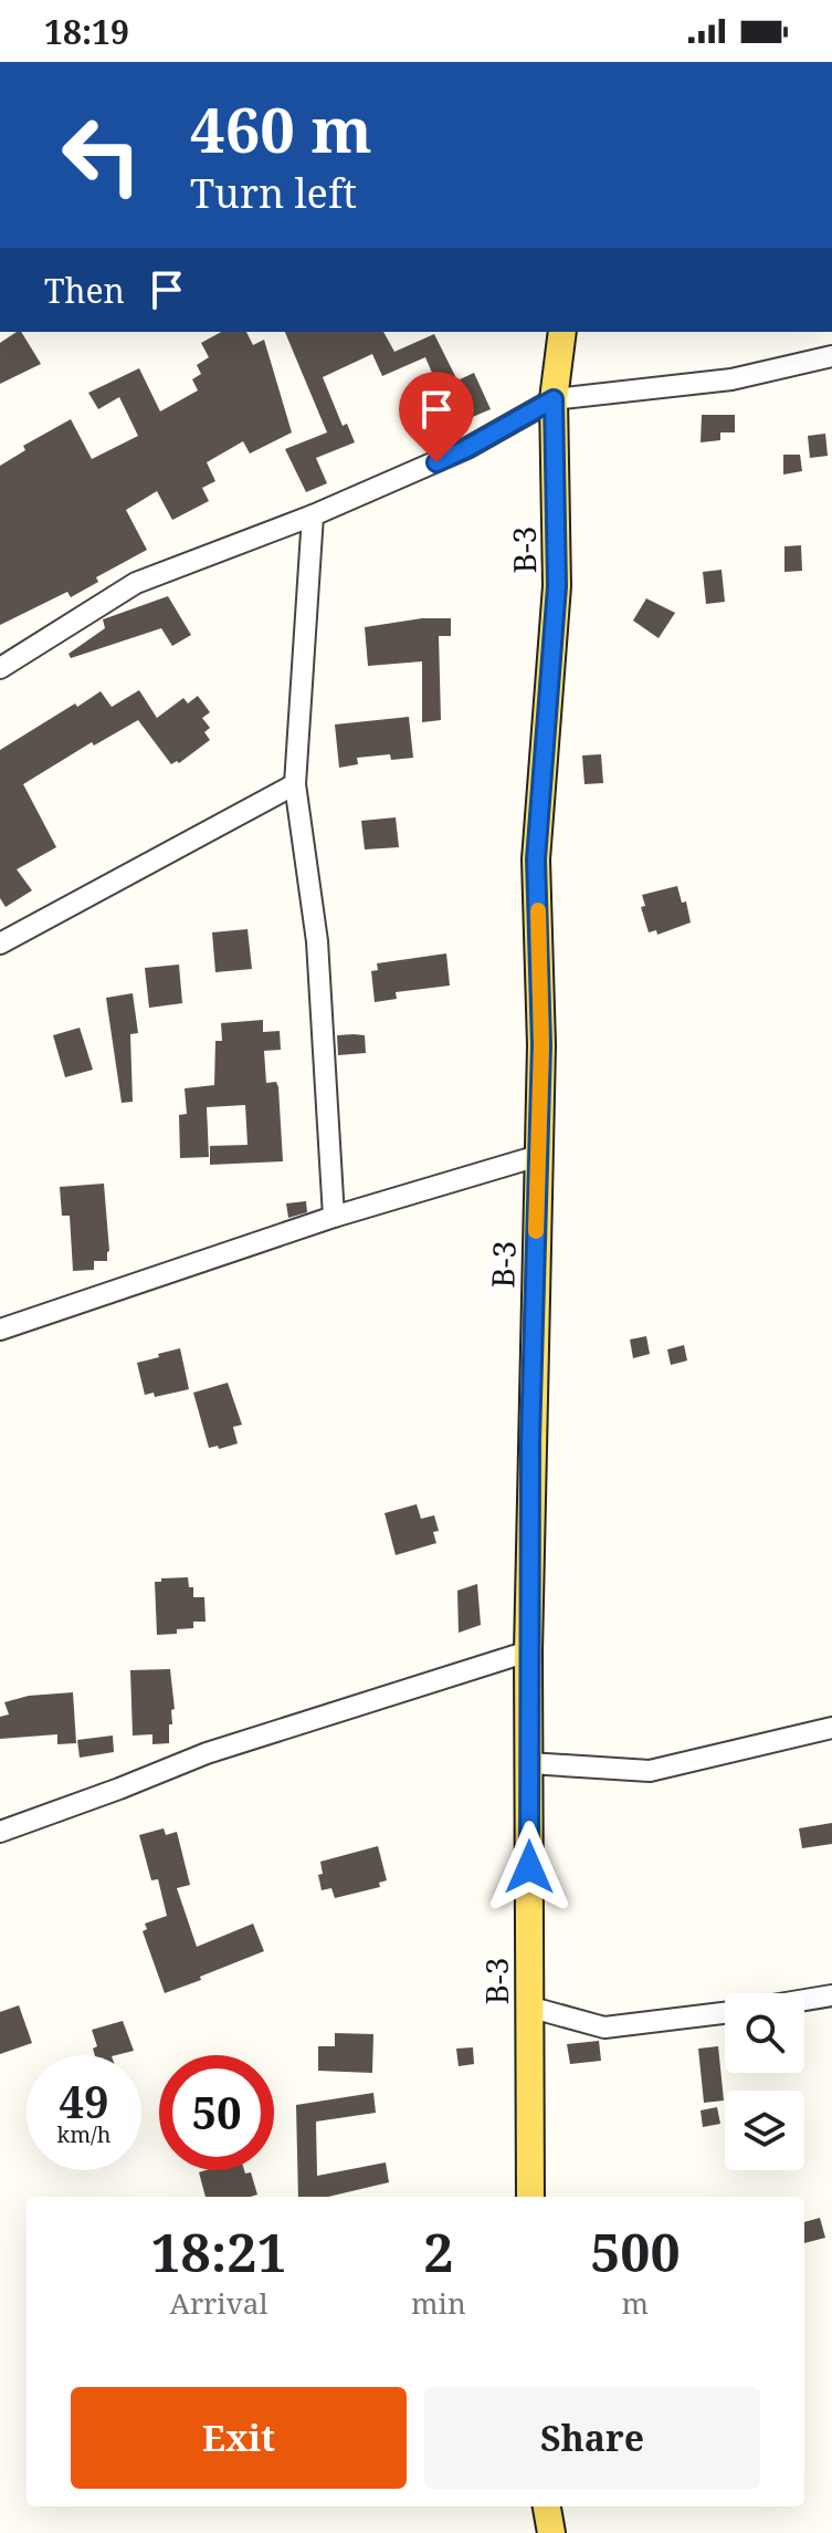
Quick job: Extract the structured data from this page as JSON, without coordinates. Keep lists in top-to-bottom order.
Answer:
{
  "streets": {
    "main road": ["B-3"]
  },
  "page": {
    "status": "18:19",
    "turn": ["460 m", "Turn left"],
    "then": "Then",
    "speed": "49 km/h",
    "limit": "50",
    "eta": [
      "18:21",
      "Arrival",
      "2",
      "min",
      "500",
      "m"
    ],
    "buttons": ["Exit", "Share"]
  }
}
